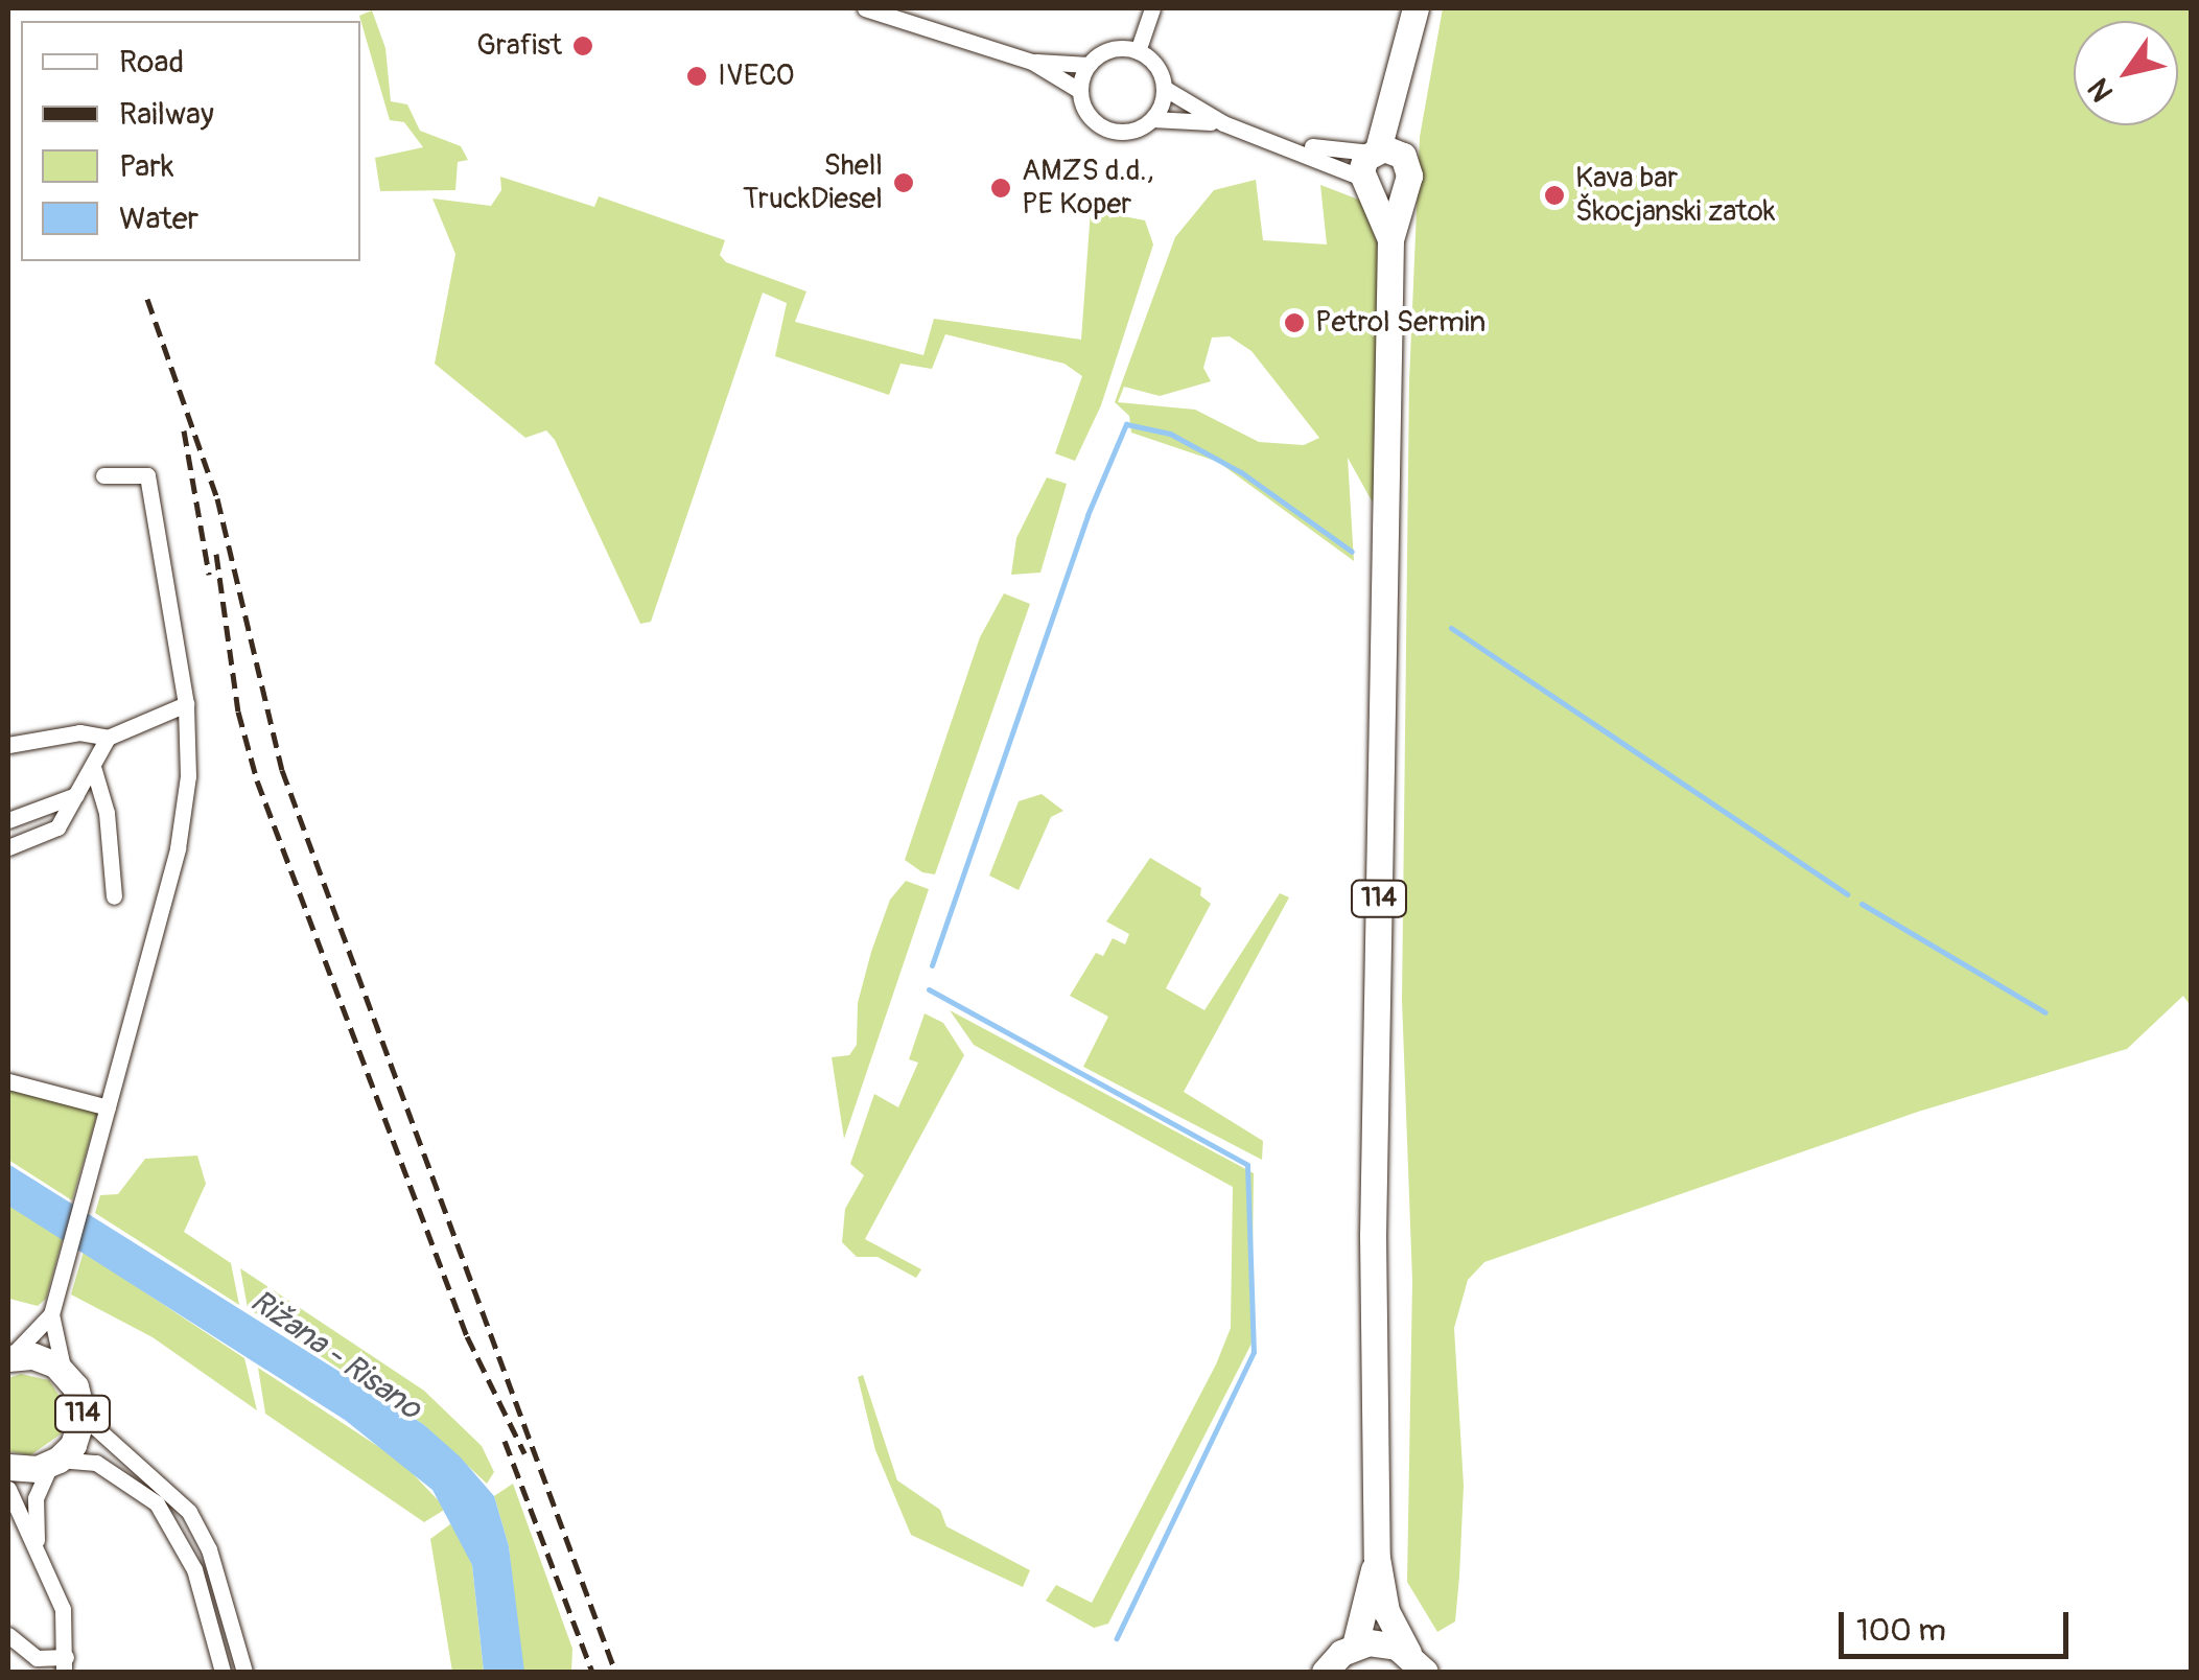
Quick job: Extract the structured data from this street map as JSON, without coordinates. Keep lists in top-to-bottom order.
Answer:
{
  "streets": {
    "main road": ["114"]
  },
  "water": ["Rižana - Risano"],
  "places": [
    "Grafist",
    "IVECO",
    "Shell TruckDiesel",
    "AMZS d.d., PE Koper",
    "Kava bar Škocjanski zatok",
    "Petrol Sermin"
  ],
  "legend": [
    "Road",
    "Railway",
    "Park",
    "Water"
  ],
  "scale_bar": "100 m",
  "north": "bottom left"
}
